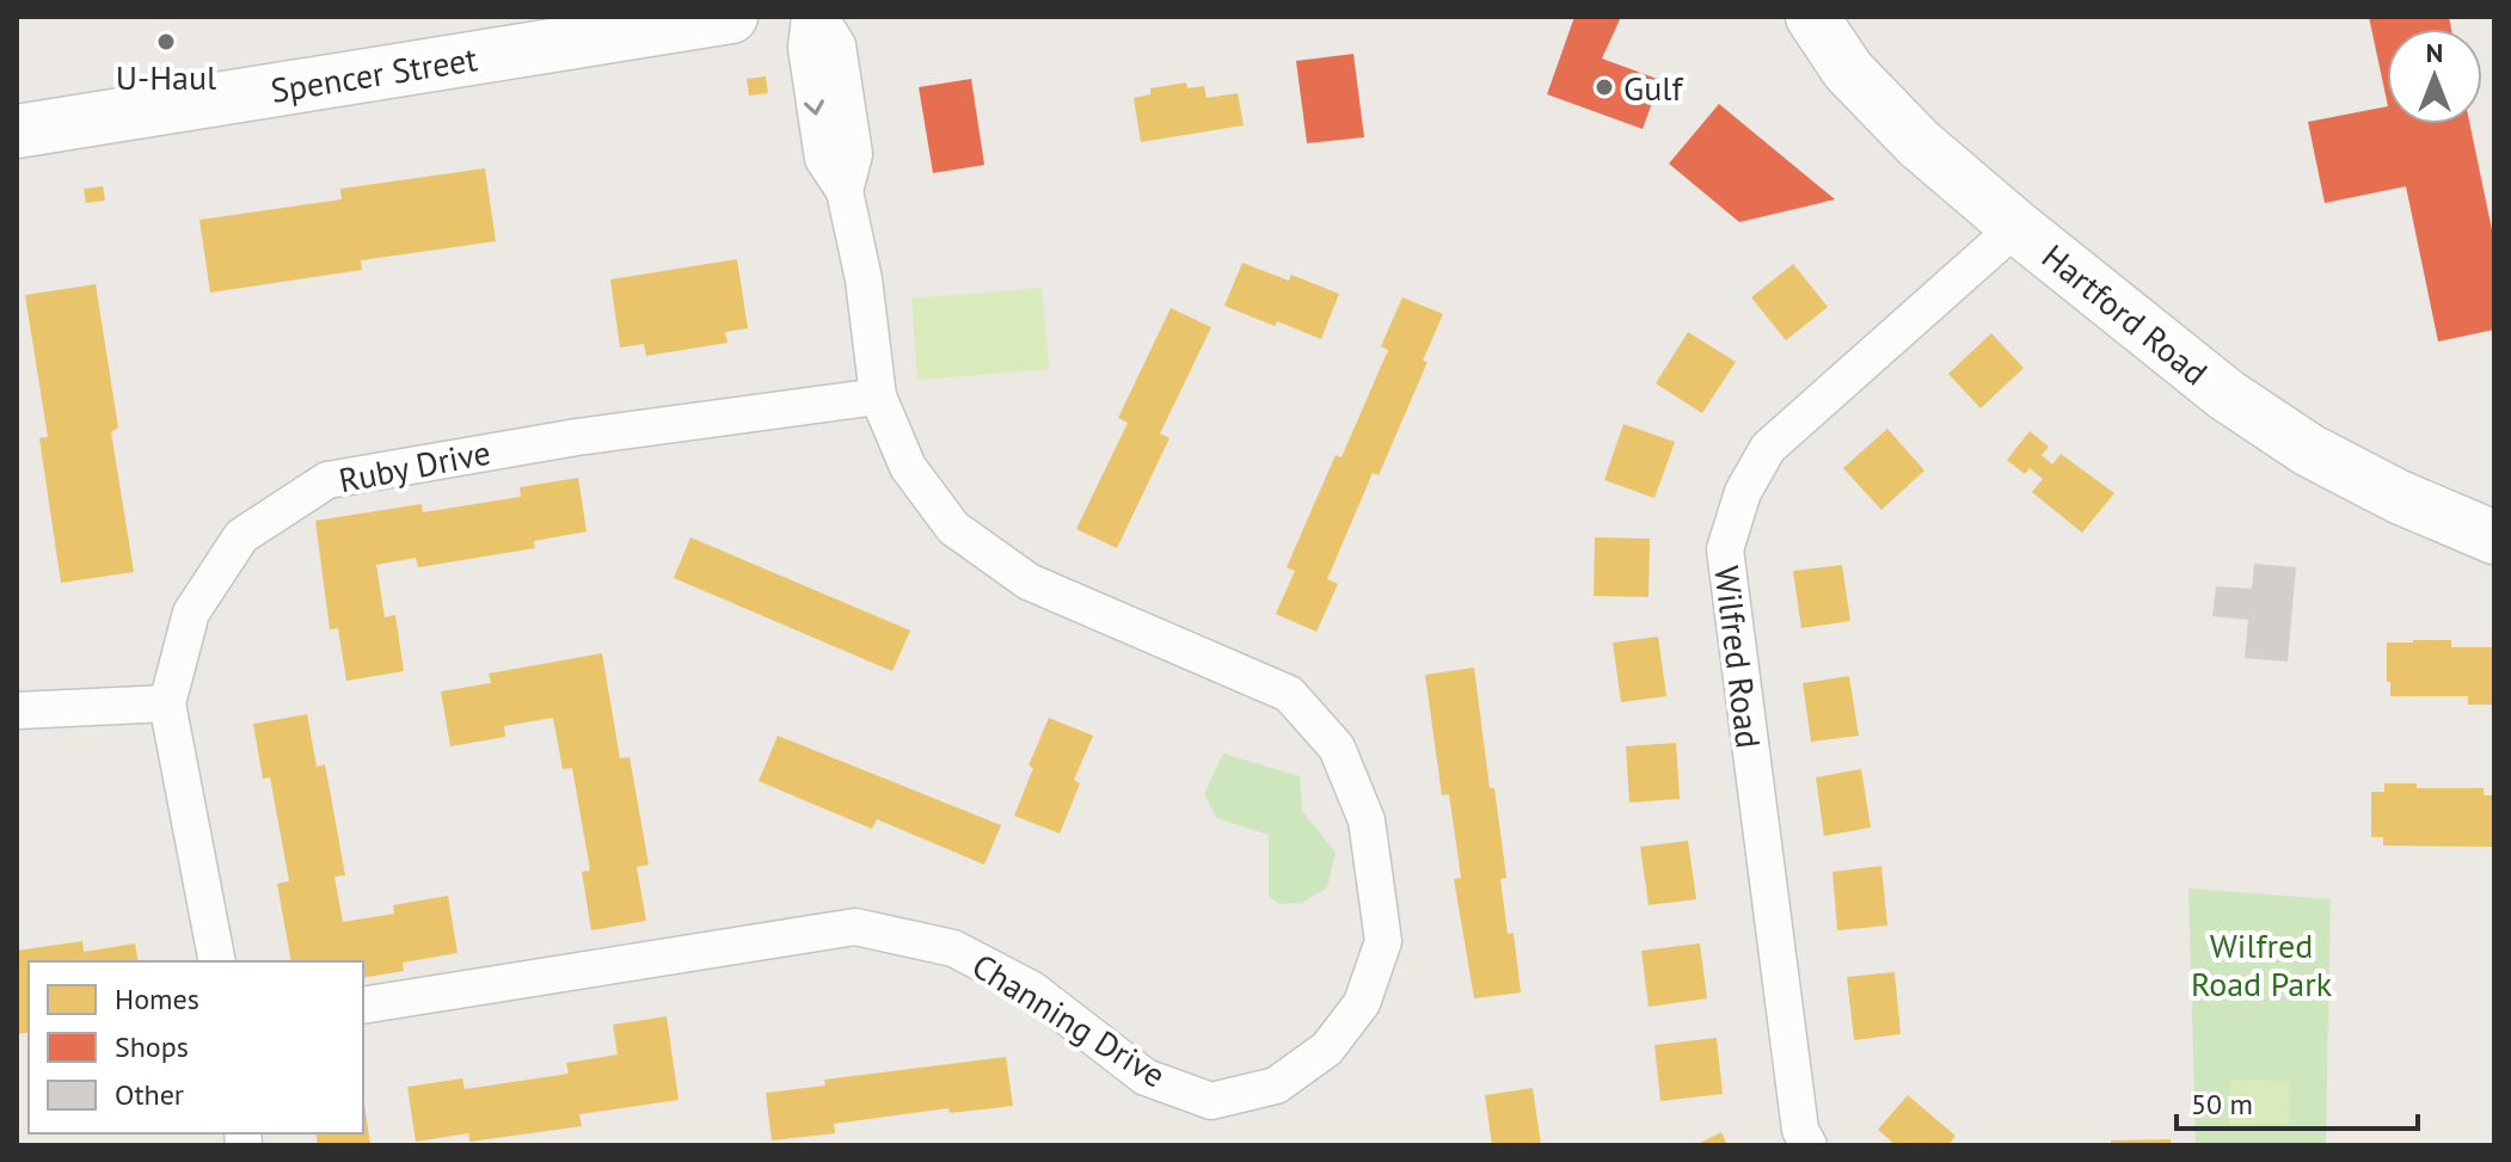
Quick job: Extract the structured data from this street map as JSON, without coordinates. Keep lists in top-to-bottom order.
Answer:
{
  "streets": {
    "main road": ["Spencer Street", "Hartford Road"],
    "street": ["Ruby Drive", "Wilfred Road", "Channing Drive"]
  },
  "crossings": [
    ["Hartford Road", "Wilfred Road"],
    ["Ruby Drive", "Channing Drive"]
  ],
  "parks": ["Wilfred Road Park"],
  "places": ["U-Haul", "Gulf"],
  "legend": ["Homes", "Shops", "Other"],
  "scale_bar": "50 m",
  "north": "top"
}
